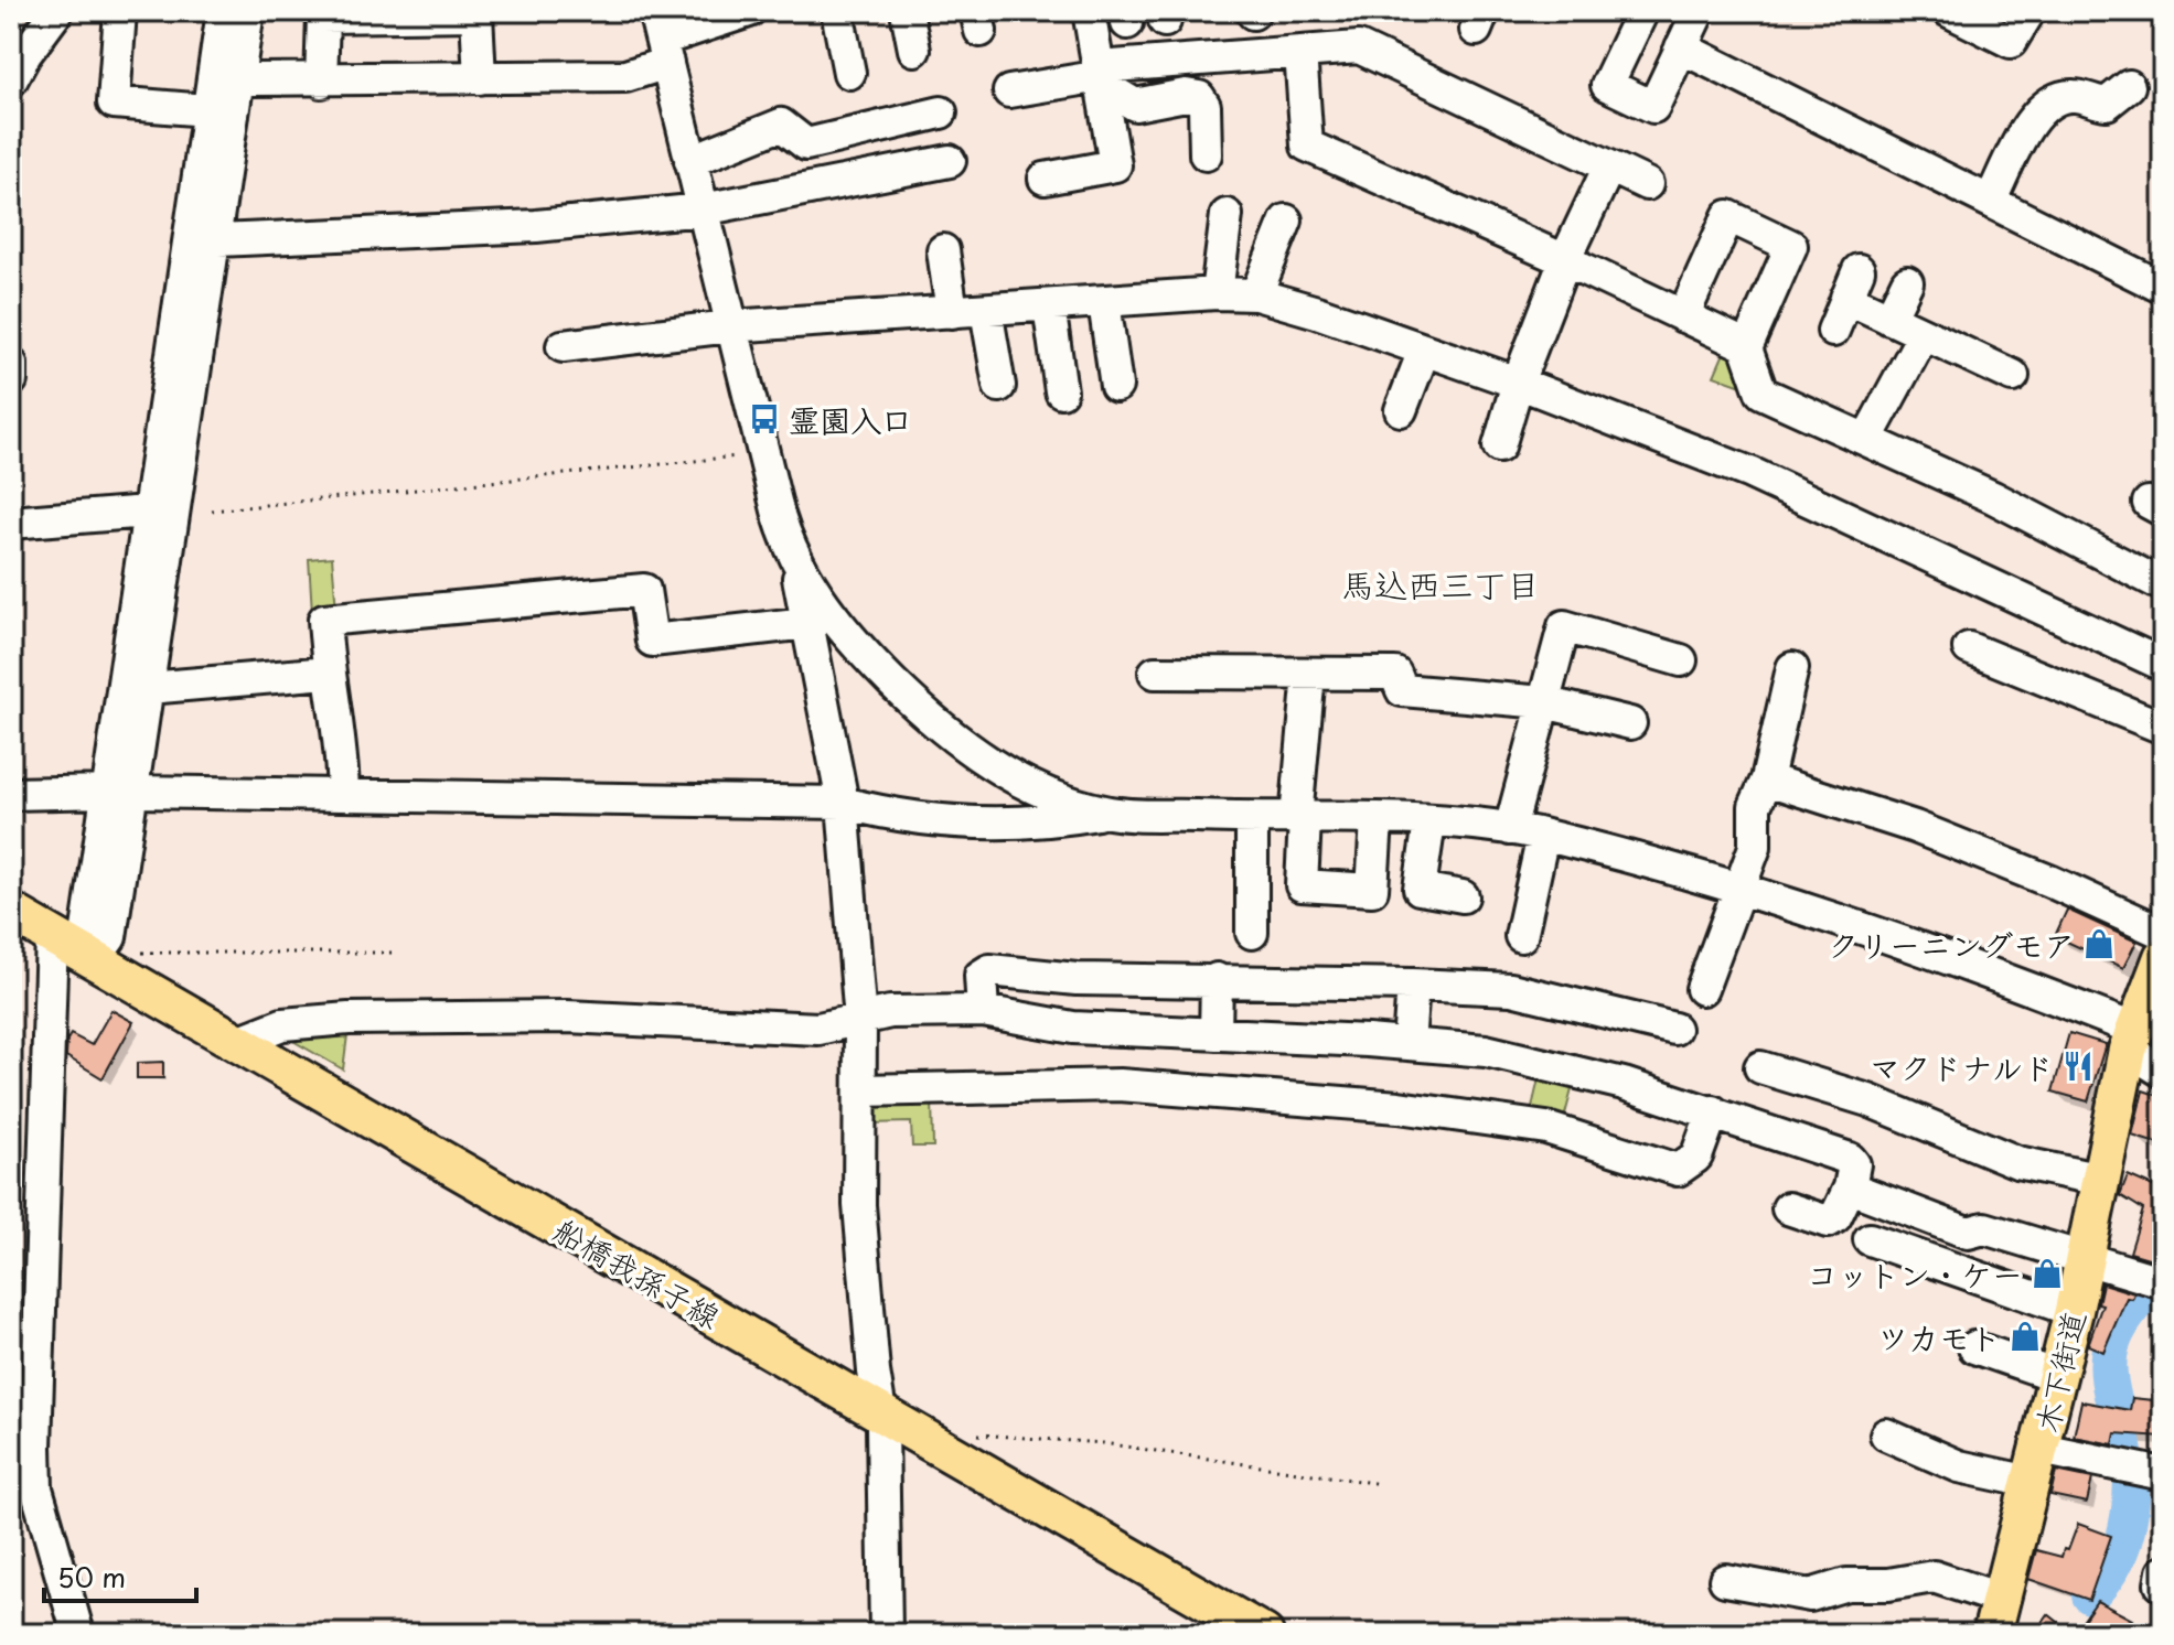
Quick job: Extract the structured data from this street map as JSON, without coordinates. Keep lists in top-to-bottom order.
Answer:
{
  "streets": {
    "main road": ["船橋我孫子線", "木下街道"]
  },
  "districts": ["馬込西三丁目"],
  "places": {
    "bus stop": ["霊園入口"],
    "shop": ["クリーニングモア", "コットン・ケー", "ツカモト"],
    "restaurant": ["マクドナルド"]
  },
  "scale_bar": "50 m"
}
